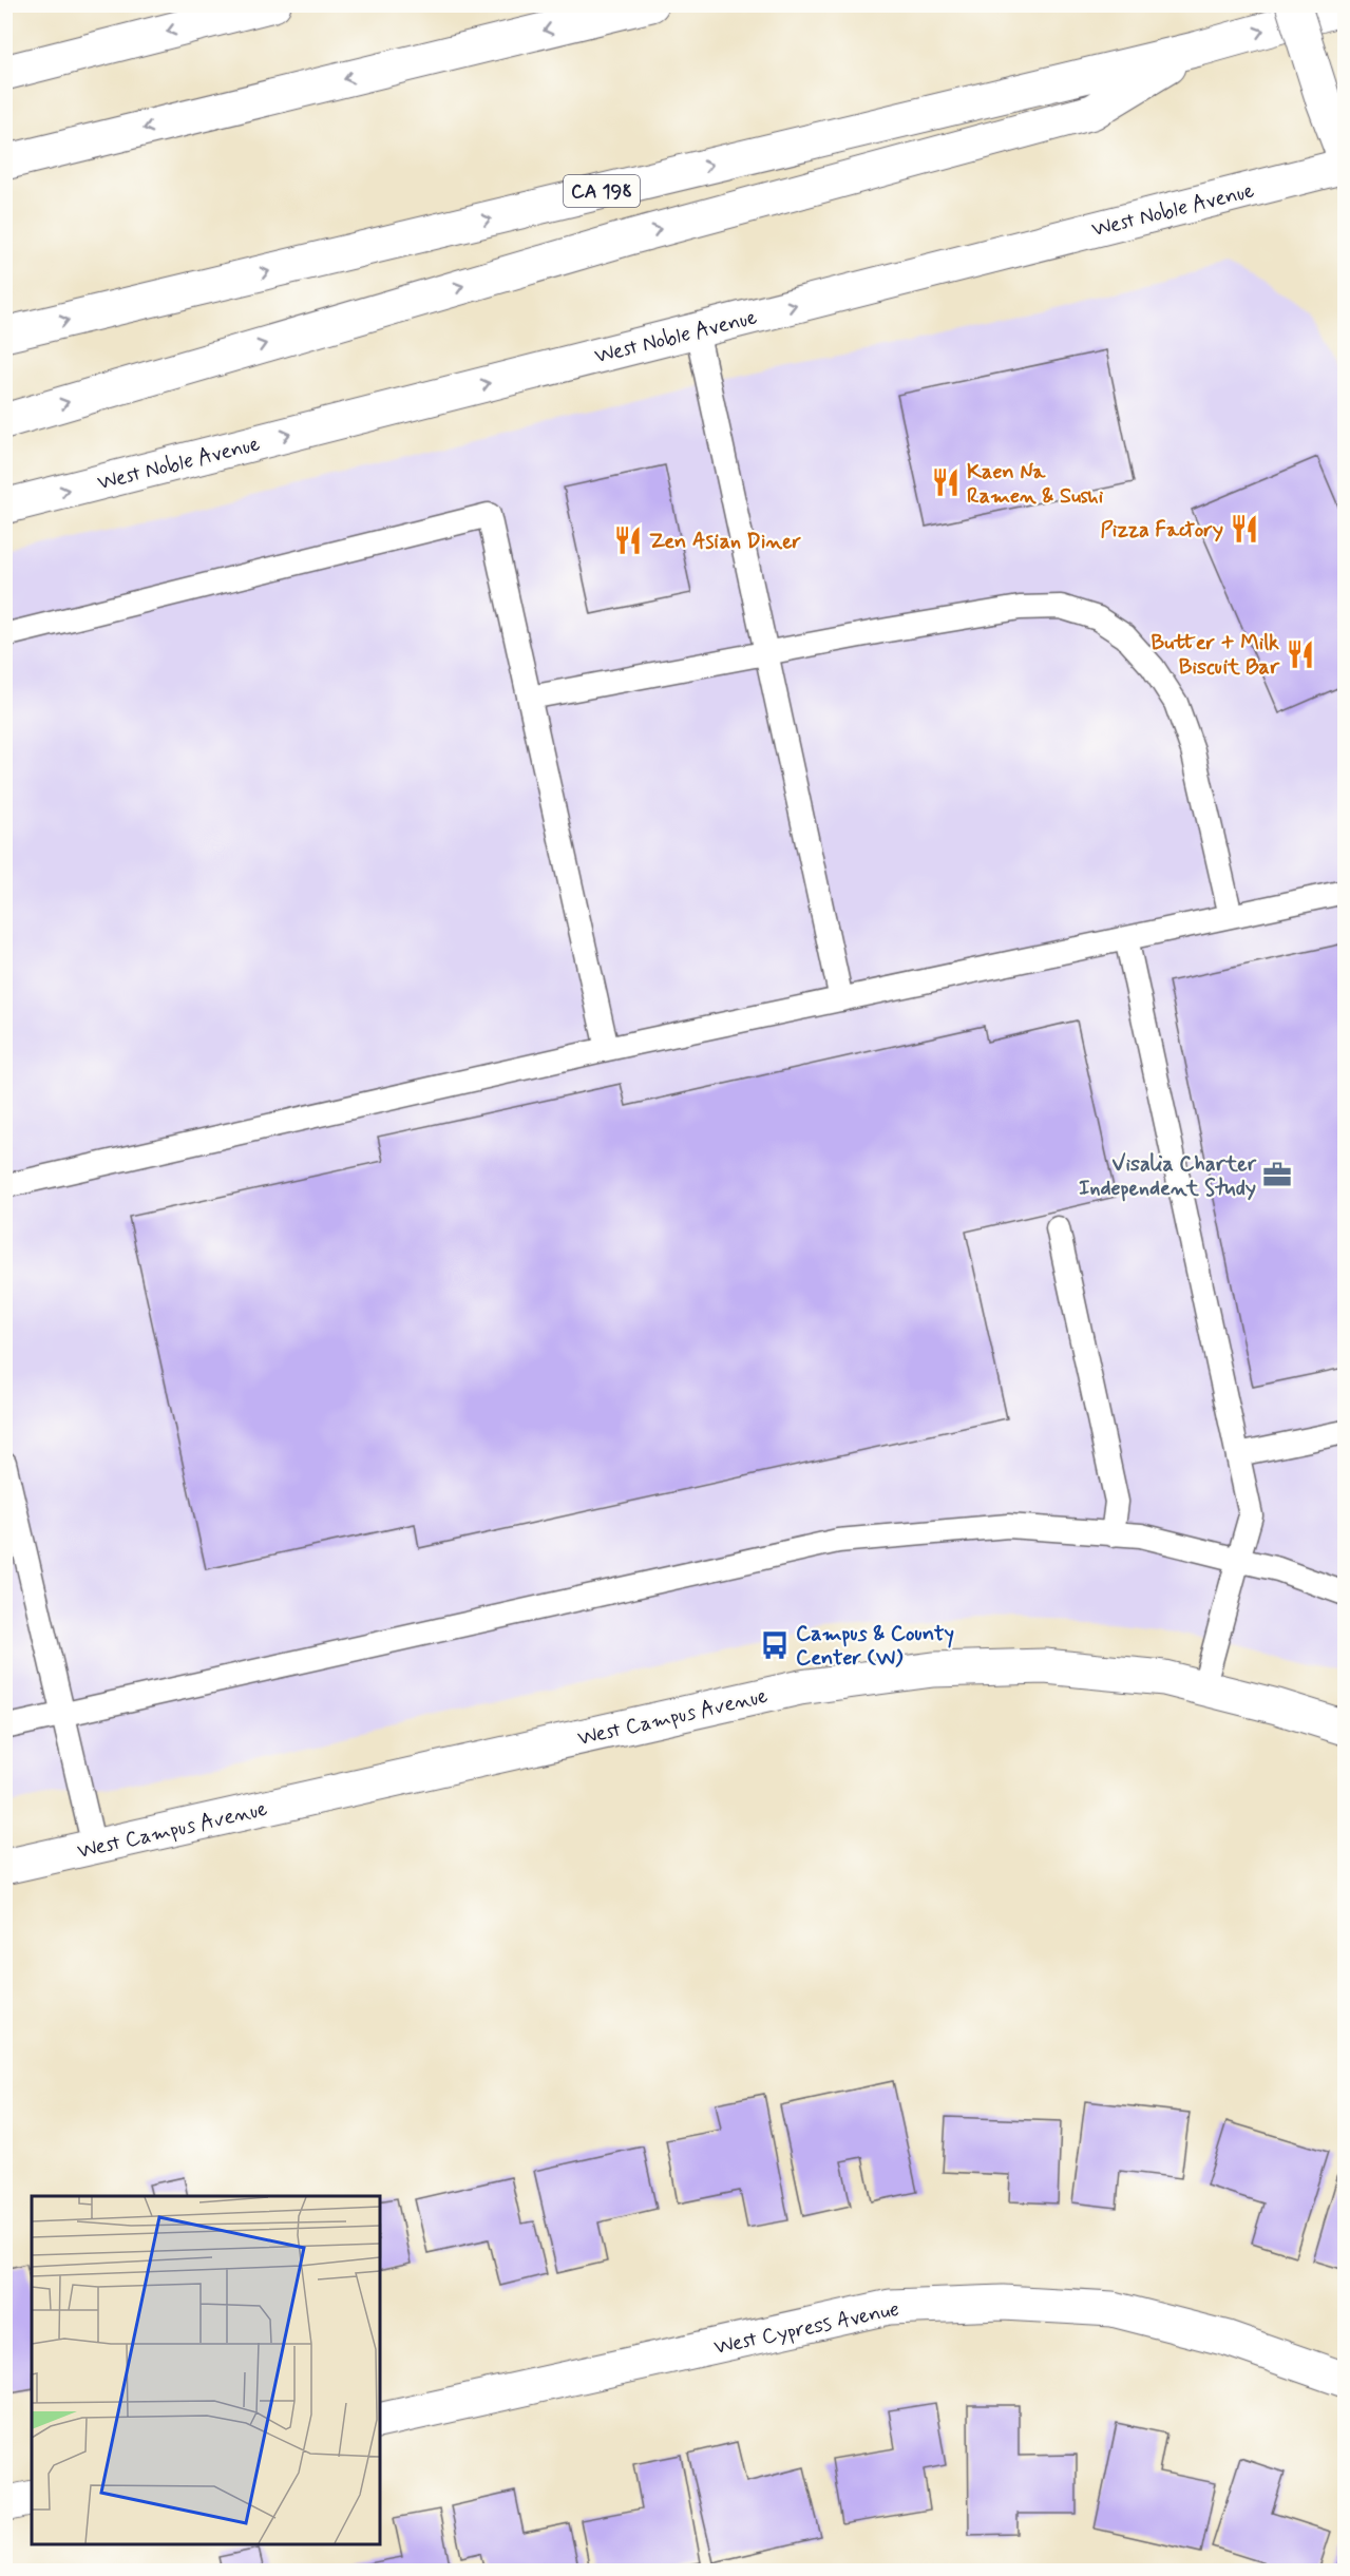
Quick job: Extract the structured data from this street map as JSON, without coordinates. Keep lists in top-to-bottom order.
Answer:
{
  "streets": {
    "main road": [
      "CA 198",
      "West Noble Avenue",
      "West Campus Avenue",
      "West Cypress Avenue"
    ]
  },
  "places": {
    "restaurant": [
      "Kaen Na Ramen & Sushi",
      "Pizza Factory",
      "Zen Asian Diner",
      "Butter + Milk Biscuit Bar"
    ],
    "office": ["Visalia Charter Independent Study"],
    "bus stop": ["Campus & County Center (W)"]
  }
}
